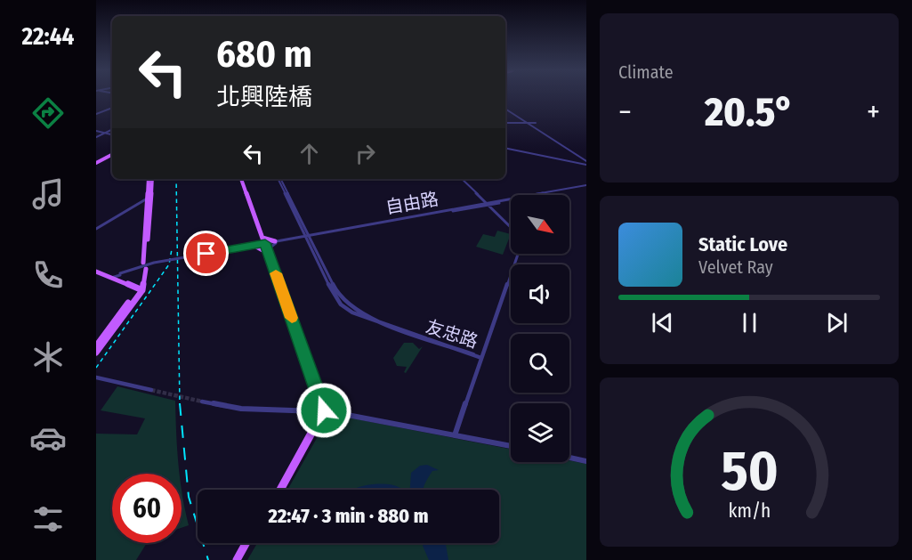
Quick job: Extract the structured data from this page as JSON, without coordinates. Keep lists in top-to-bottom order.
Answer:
{
  "streets": {
    "street": ["自由路", "友忠路"]
  },
  "crossings": [
    ["自由路", "友忠路"]
  ],
  "north": "bottom right",
  "page": {
    "tabs": "22:44",
    "tile": "Climate",
    "turn": ["680 m", "北興陸橋"],
    "heat": ["−", "20.5°", "+"],
    "song": ["Static Love", "Velvet Ray"],
    "limit": "60",
    "trip": "22:47 · 3 min · 880 m",
    "gauge": ["50", "km/h"]
  }
}
